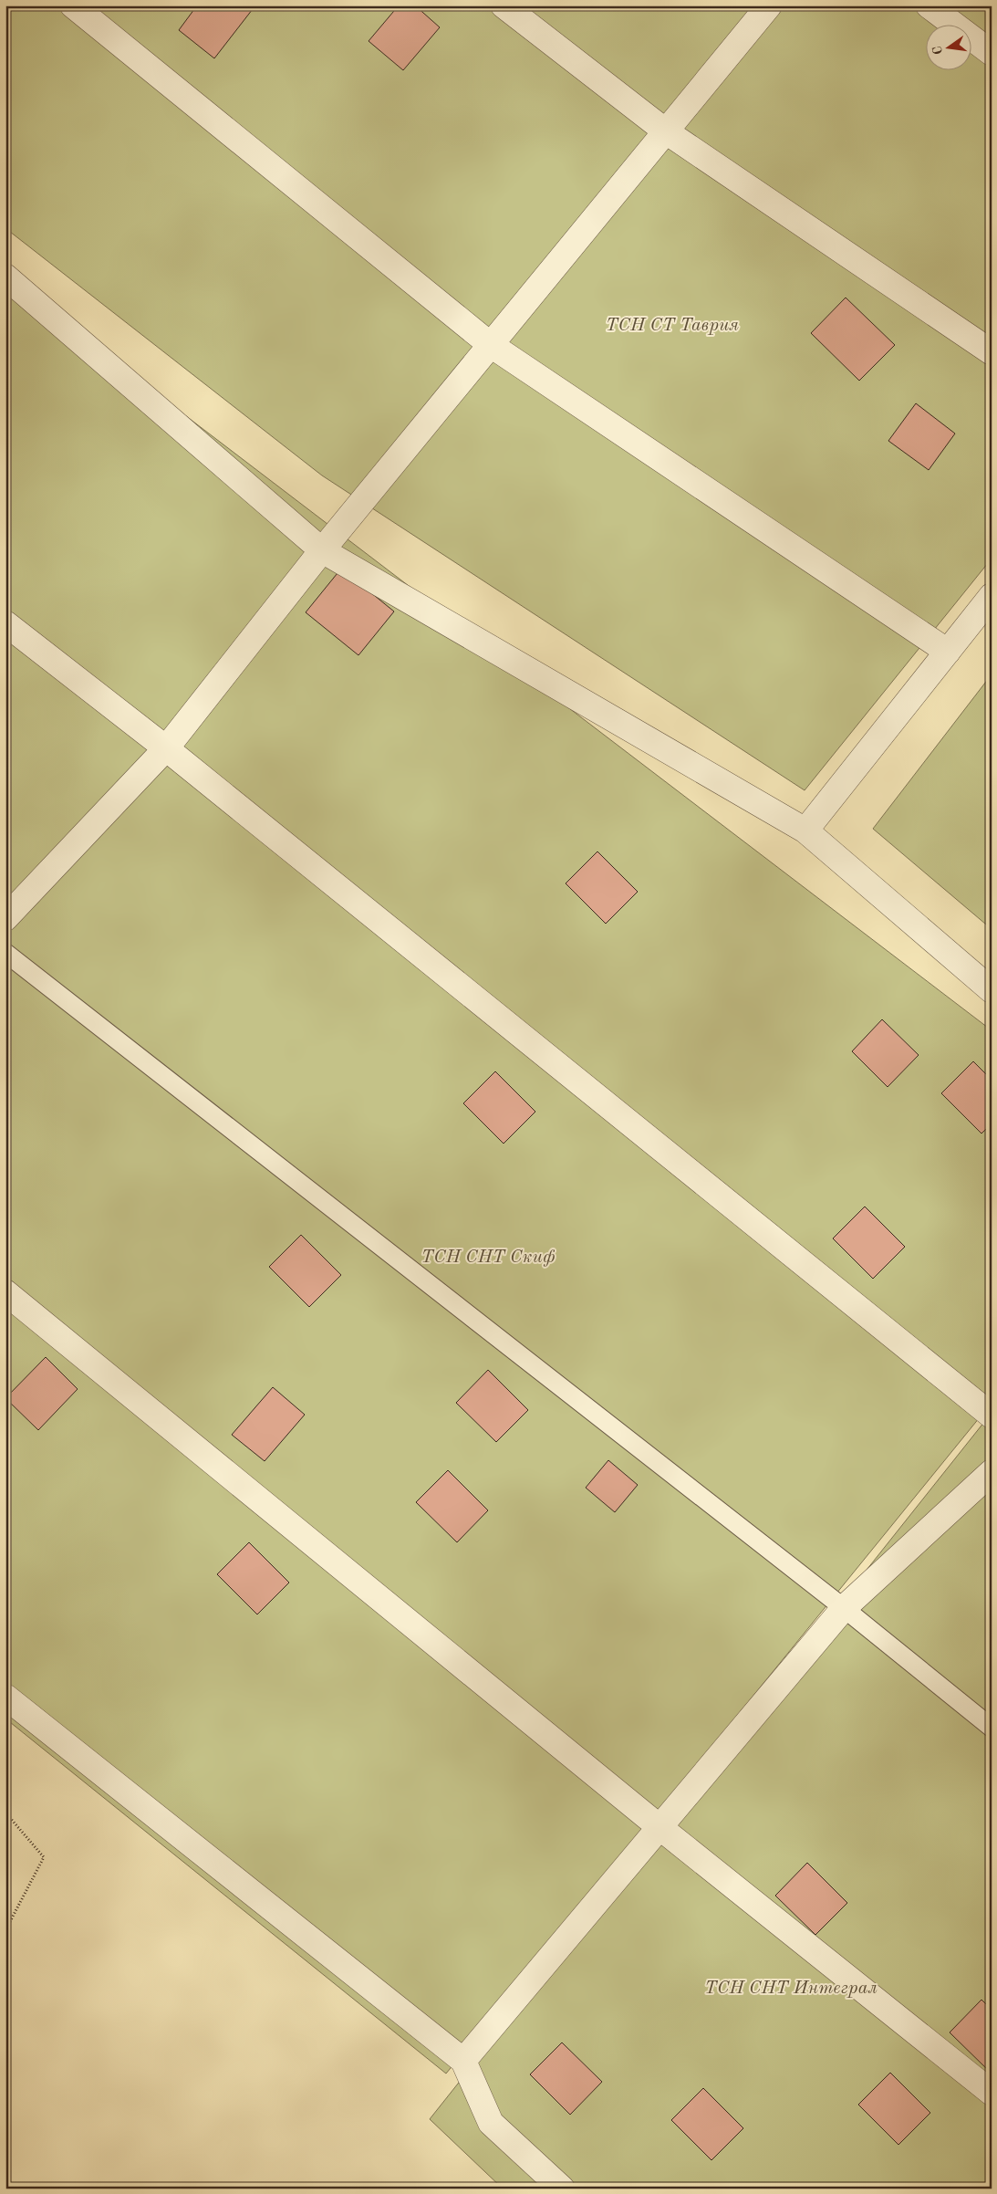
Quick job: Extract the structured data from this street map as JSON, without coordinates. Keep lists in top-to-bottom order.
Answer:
{
  "parks": ["ТСН СТ Таврия", "ТСН СНТ Скиф", "ТСН СНТ Интеграл"],
  "north": "left"
}
